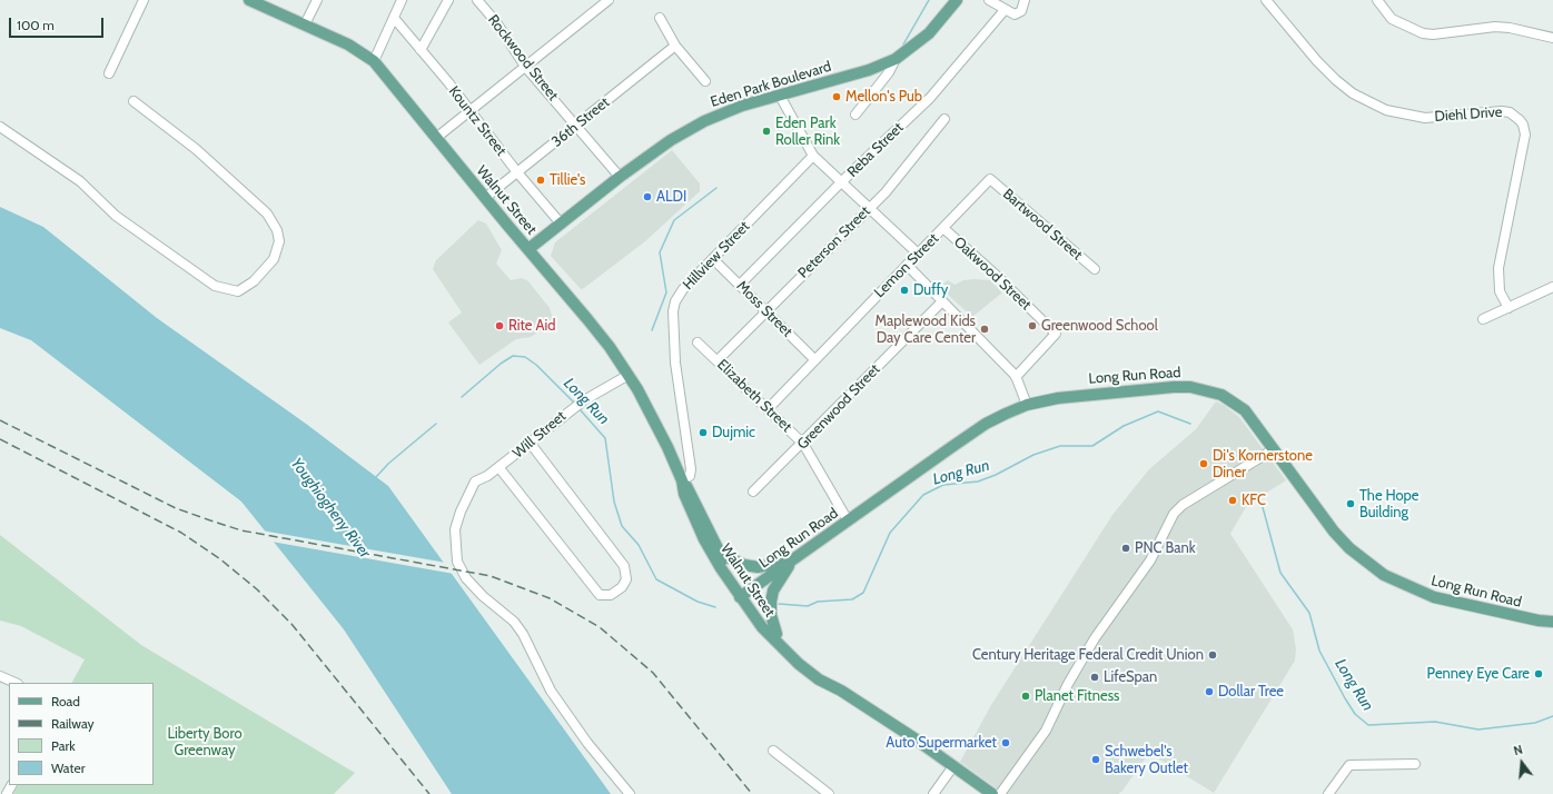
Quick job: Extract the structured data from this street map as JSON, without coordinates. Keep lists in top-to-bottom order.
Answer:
{
  "streets": {
    "main road": ["Eden Park Boulevard", "Walnut Street", "Long Run Road"],
    "street": [
      "Rockwood Street",
      "Diehl Drive",
      "Kountz Street",
      "36th Street",
      "Reba Street",
      "Bartwood Street",
      "Peterson Street",
      "Hillview Street",
      "Lemon Street",
      "Oakwood Street",
      "Moss Street",
      "Elizabeth Street",
      "Greenwood Street",
      "Will Street"
    ]
  },
  "crossings": [
    ["Rockwood Street", "Eden Park Boulevard"],
    ["Rockwood Street", "36th Street"],
    ["Eden Park Boulevard", "Kountz Street"],
    ["Eden Park Boulevard", "Walnut Street"],
    ["Kountz Street", "36th Street"],
    ["36th Street", "Walnut Street"],
    ["Reba Street", "Moss Street"],
    ["Walnut Street", "Hillview Street"],
    ["Walnut Street", "Long Run Road"],
    ["Walnut Street", "Will Street"],
    ["Bartwood Street", "Lemon Street"],
    ["Peterson Street", "Moss Street"],
    ["Peterson Street", "Elizabeth Street"],
    ["Hillview Street", "Moss Street"],
    ["Lemon Street", "Oakwood Street"],
    ["Lemon Street", "Moss Street"],
    ["Lemon Street", "Elizabeth Street"],
    ["Long Run Road", "Elizabeth Street"],
    ["Elizabeth Street", "Greenwood Street"]
  ],
  "water": ["Long Run", "Youghiogheny River"],
  "parks": ["Liberty Boro Greenway"],
  "places": [
    "Mellon's Pub",
    "Eden Park Roller Rink",
    "Tillie's",
    "ALDI",
    "Duffy",
    "Rite Aid",
    "Greenwood School",
    "Maplewood Kids Day Care Center",
    "Dujmic",
    "Di's Kornerstone Diner",
    "KFC",
    "The Hope Building",
    "PNC Bank",
    "Century Heritage Federal Credit Union",
    "Penney Eye Care",
    "LifeSpan",
    "Dollar Tree",
    "Planet Fitness",
    "Auto Supermarket",
    "Schwebel's Bakery Outlet"
  ],
  "legend": [
    "Road",
    "Railway",
    "Park",
    "Water"
  ],
  "scale_bar": "100 m",
  "north": "top"
}
